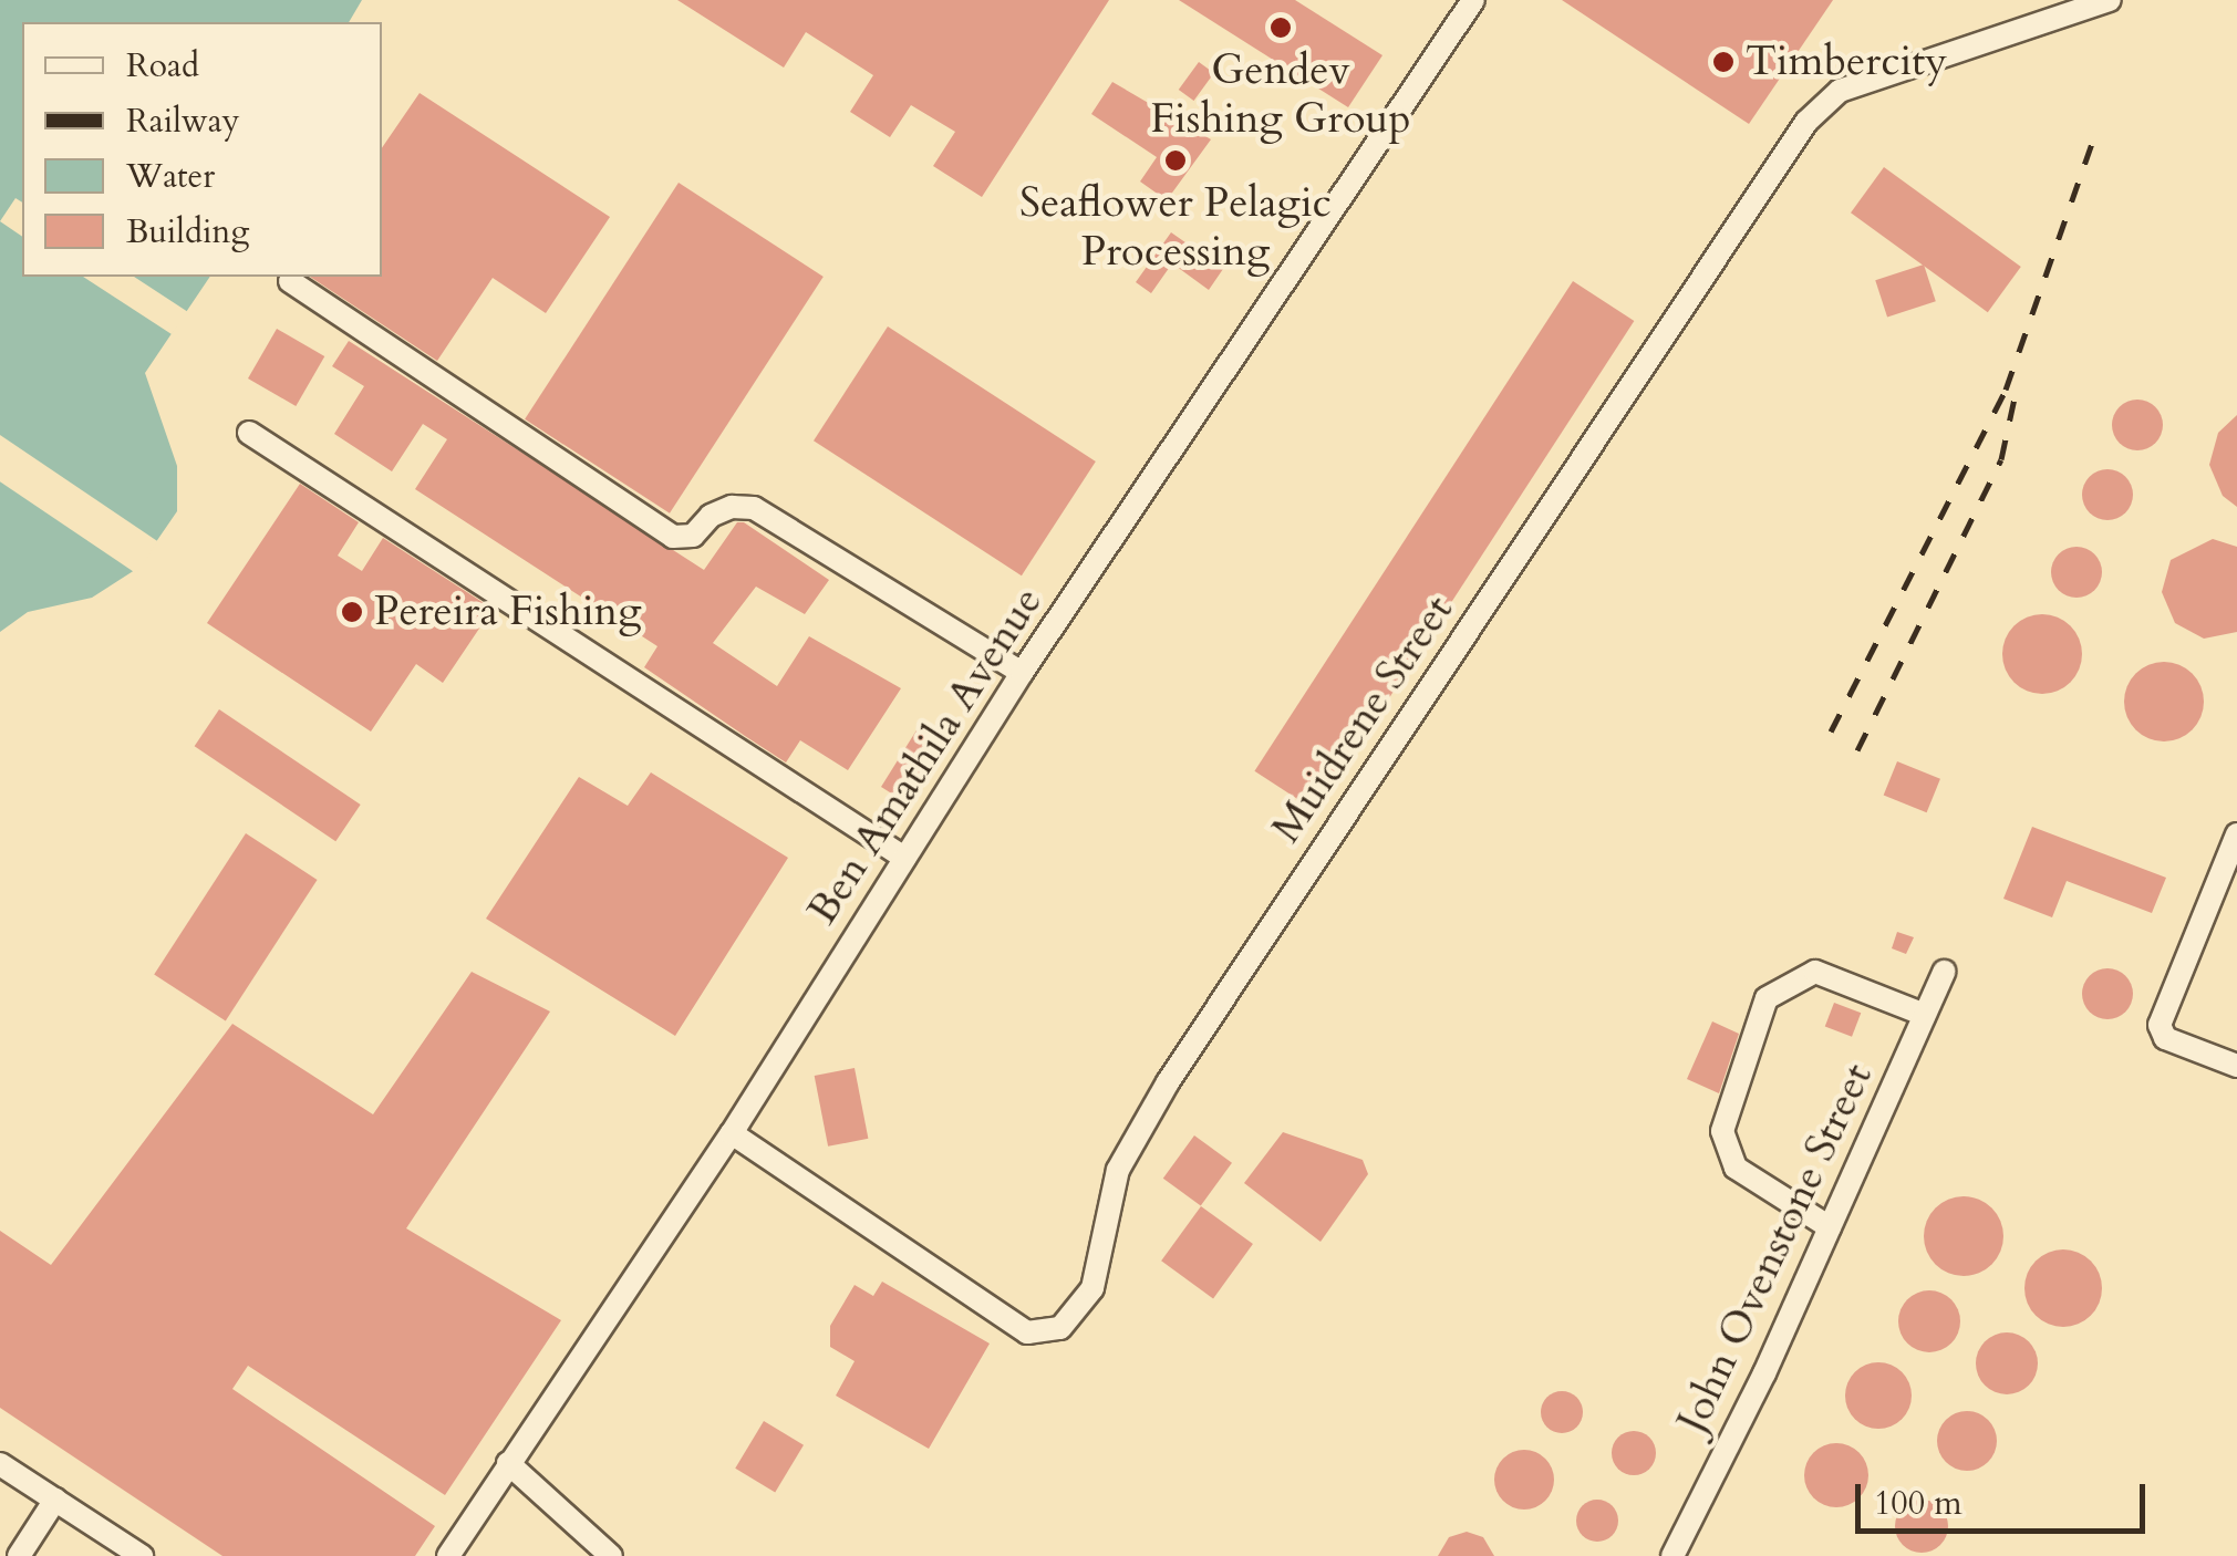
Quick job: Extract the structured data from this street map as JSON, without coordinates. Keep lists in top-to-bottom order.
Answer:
{
  "streets": {
    "street": ["Muidrene Street", "Ben Amathila Avenue", "John Ovenstone Street"]
  },
  "crossings": [
    ["Muidrene Street", "Ben Amathila Avenue"]
  ],
  "places": [
    "Gendev Fishing Group",
    "Timbercity",
    "Seaflower Pelagic Processing",
    "Pereira Fishing"
  ],
  "legend": [
    "Road",
    "Railway",
    "Water",
    "Building"
  ],
  "scale_bar": "100 m"
}
